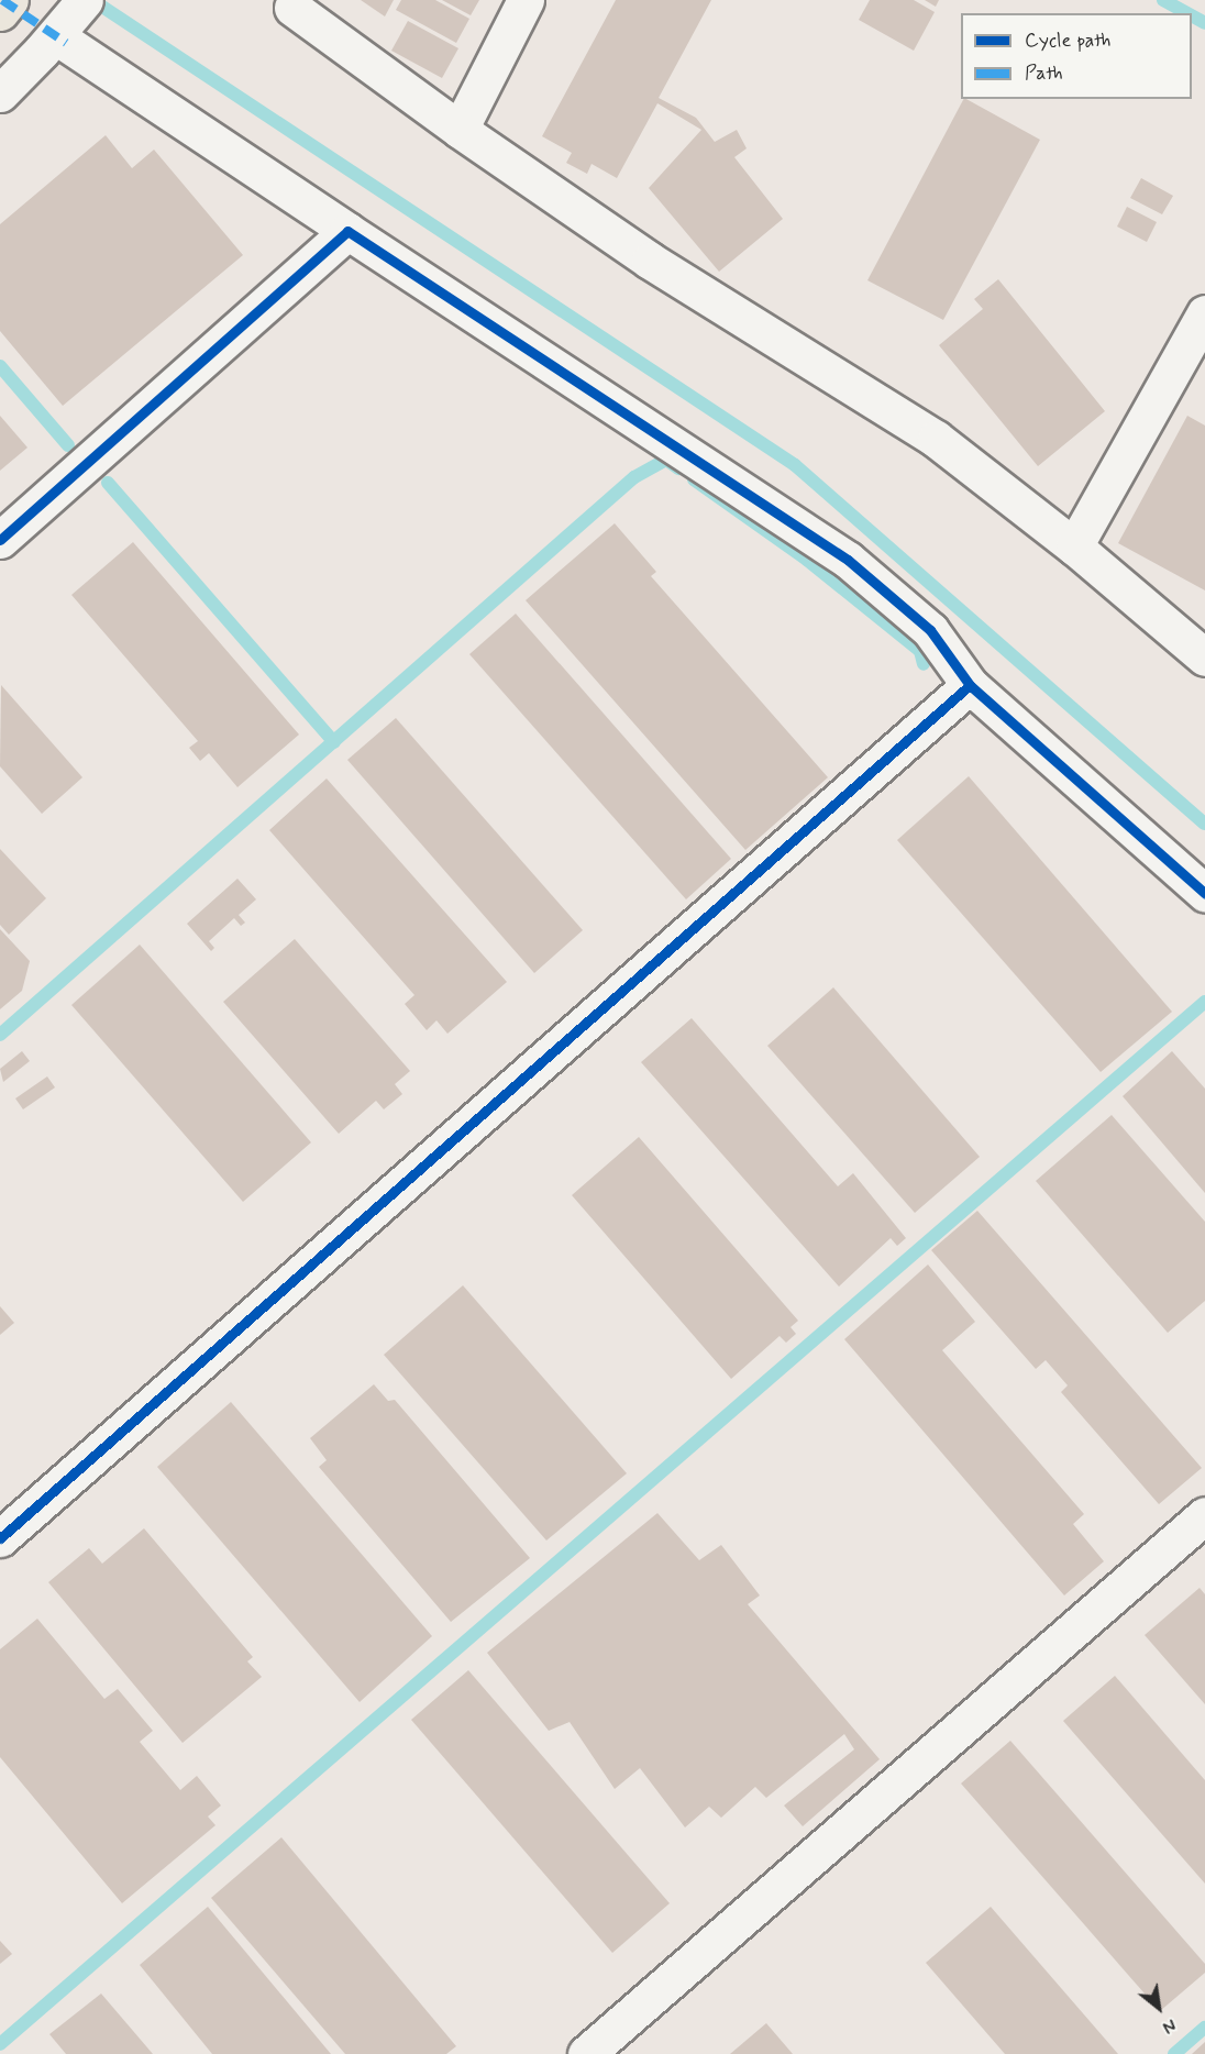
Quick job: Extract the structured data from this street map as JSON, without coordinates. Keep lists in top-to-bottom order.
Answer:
{
  "legend": ["Cycle path", "Path"],
  "north": "bottom right"
}
